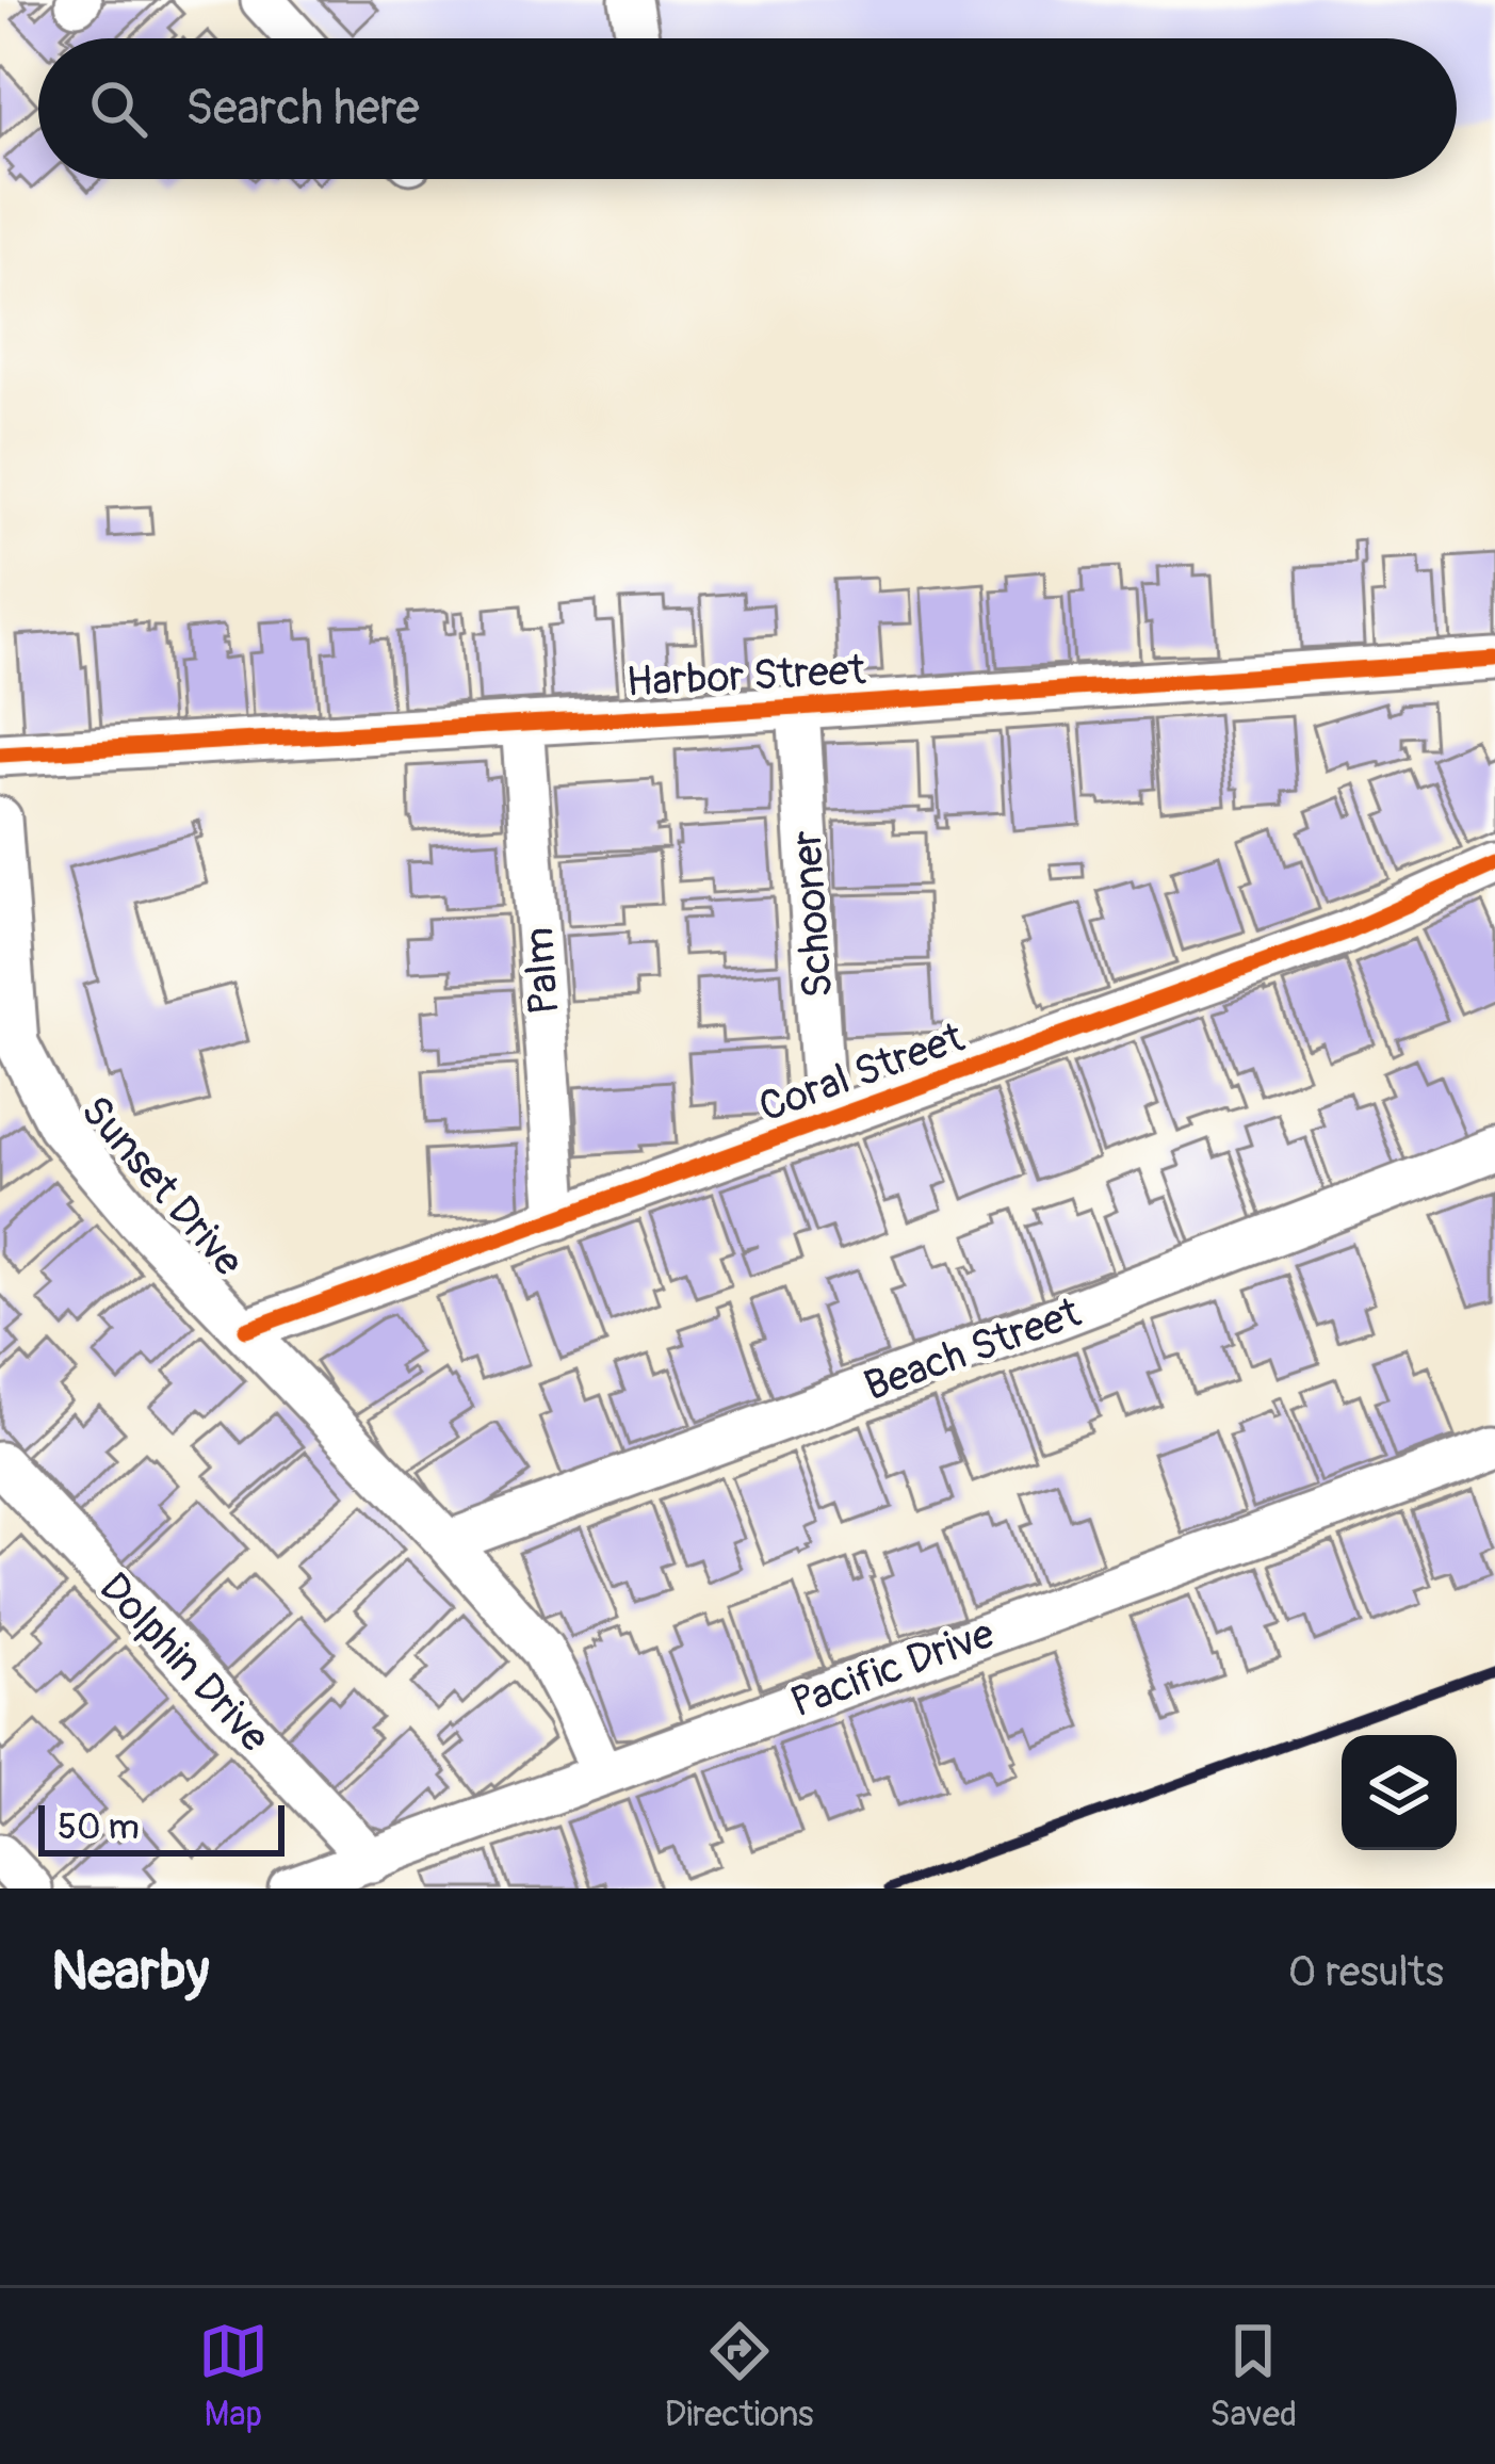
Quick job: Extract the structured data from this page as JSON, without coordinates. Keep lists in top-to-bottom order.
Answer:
{
  "streets": {
    "street": [
      "Harbor Street",
      "Schooner",
      "Palm",
      "Coral Street",
      "Sunset Drive",
      "Beach Street",
      "Dolphin Drive",
      "Pacific Drive"
    ]
  },
  "crossings": [
    ["Harbor Street", "Schooner"],
    ["Harbor Street", "Palm"],
    ["Schooner", "Coral Street"],
    ["Palm", "Coral Street"],
    ["Coral Street", "Sunset Drive"],
    ["Sunset Drive", "Beach Street"],
    ["Sunset Drive", "Pacific Drive"],
    ["Dolphin Drive", "Pacific Drive"]
  ],
  "scale_bar": "50 m",
  "page": {
    "search": "Search here",
    "scale": "50 m",
    "heading": ["Nearby", "0 results"],
    "nav": ["Map", "Directions", "Saved"]
  }
}
